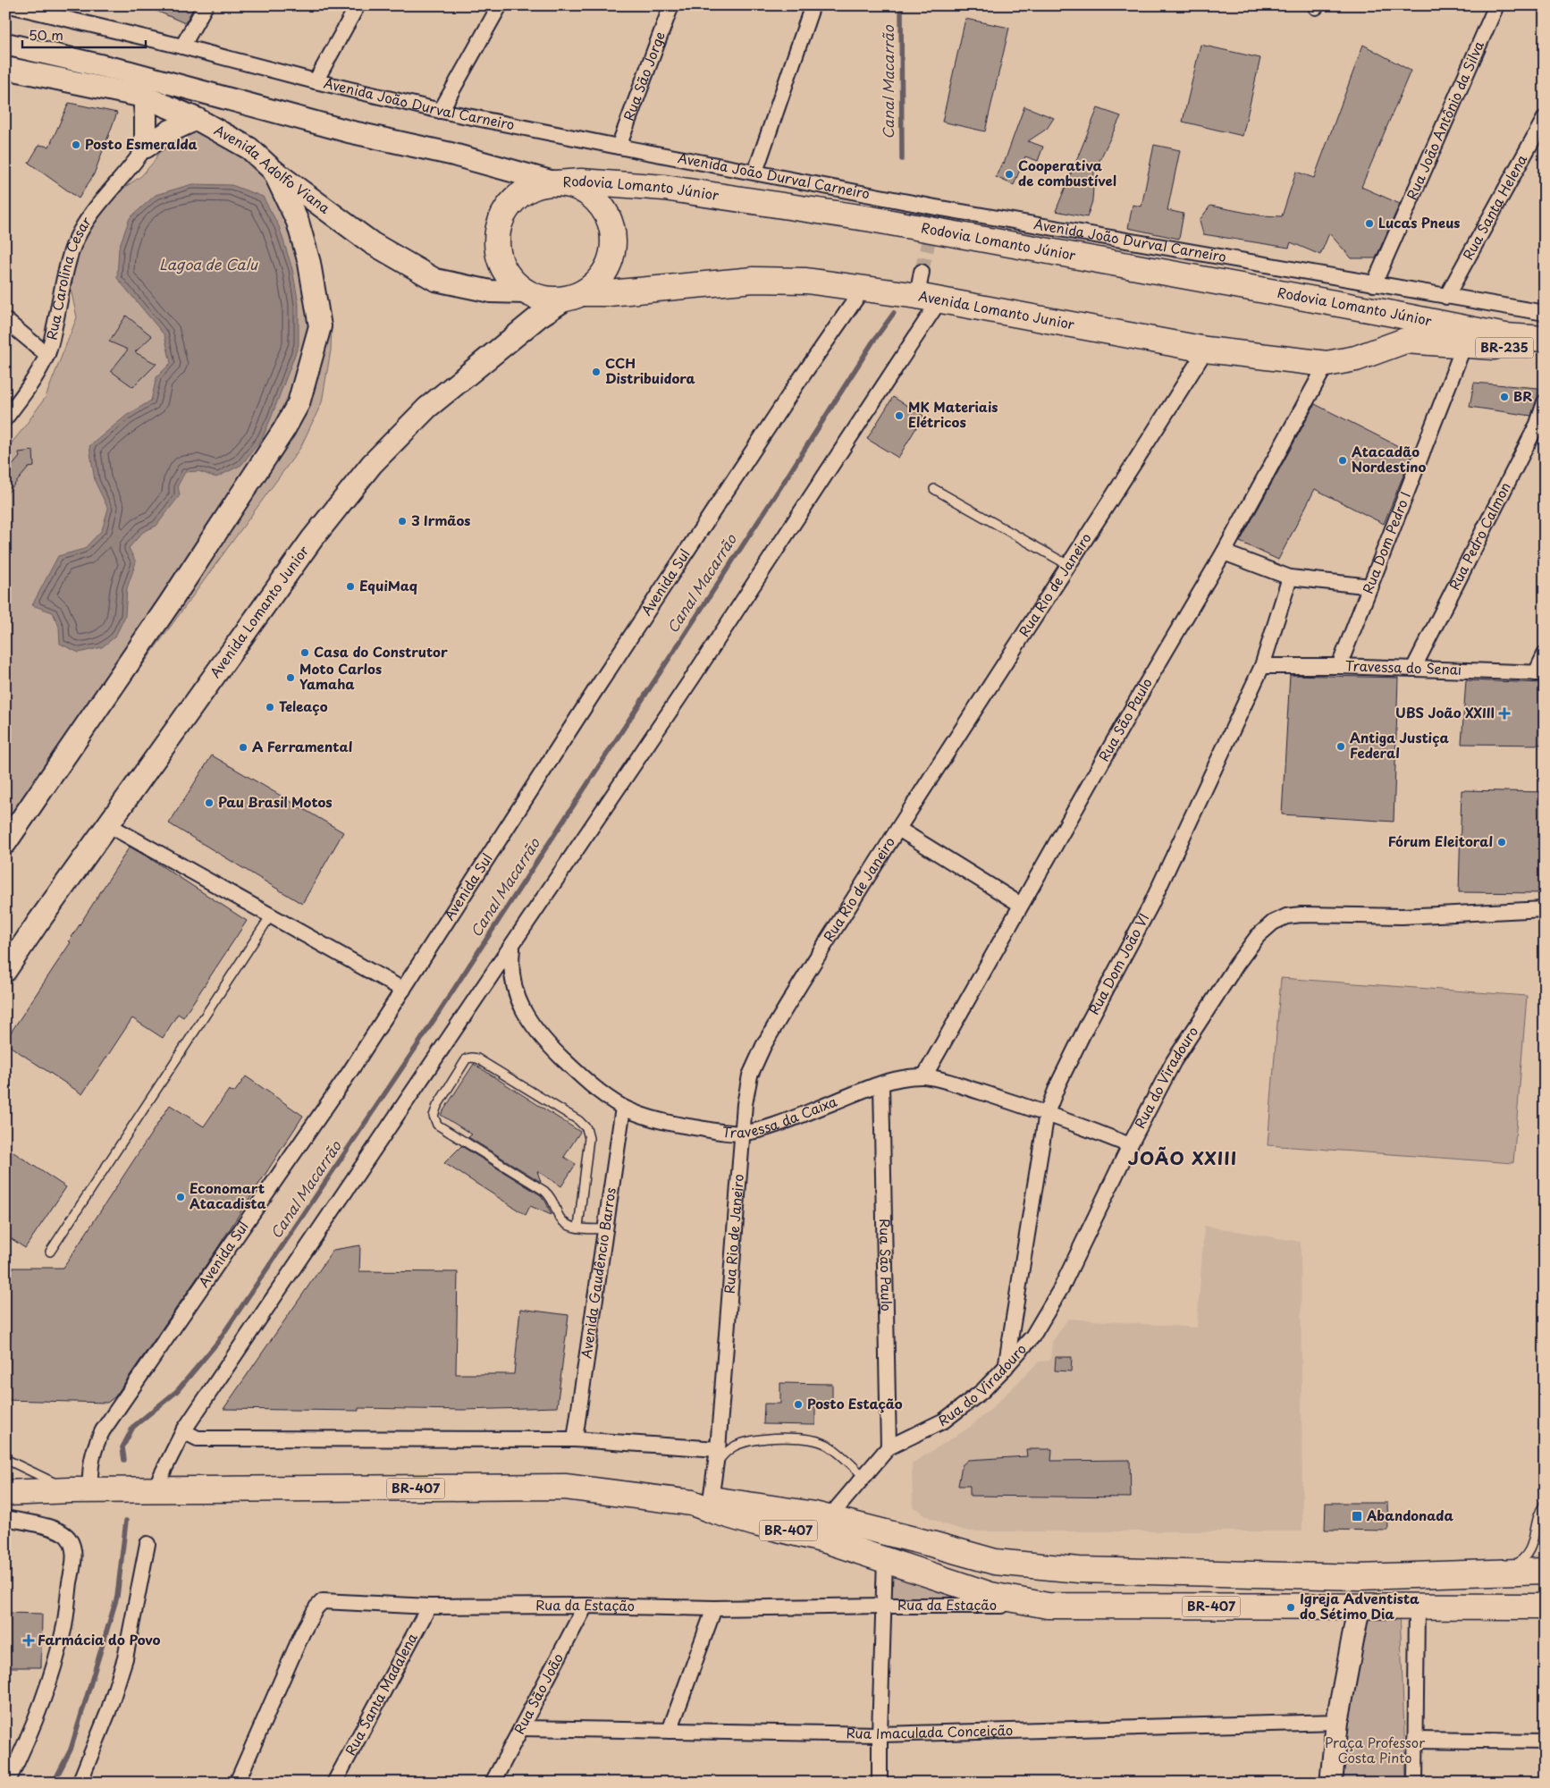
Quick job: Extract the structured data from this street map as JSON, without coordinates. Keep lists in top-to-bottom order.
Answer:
{
  "streets": {
    "highway": [
      "Rodovia Lomanto Júnior",
      "Avenida Lomanto Junior",
      "BR-235",
      "BR-407"
    ],
    "main road": ["Avenida Adolfo Viana"],
    "street": [
      "Rua São Jorge",
      "Avenida João Durval Carneiro",
      "Rua João Antônio da Silva",
      "Rua Santa Helena",
      "Rua Carolina César",
      "Rua Pedro Calmon",
      "Rua Dom Pedro I",
      "Avenida Sul",
      "Rua Rio de Janeiro",
      "Travessa do Senai",
      "Rua São Paulo",
      "Rua Dom João VI",
      "Rua do Viradouro",
      "Travessa da Caixa",
      "Avenida Gaudêncio Barros",
      "Rua da Estação",
      "Rua Santa Madalena",
      "Rua São João",
      "Rua Imaculada Conceição"
    ]
  },
  "crossings": [
    ["Rua São Jorge", "Avenida João Durval Carneiro"],
    ["Avenida João Durval Carneiro", "Rua João Antônio da Silva"],
    ["Avenida João Durval Carneiro", "Rua Santa Helena"],
    ["Avenida Adolfo Viana", "Rodovia Lomanto Júnior"],
    ["Avenida Adolfo Viana", "Avenida Lomanto Junior"],
    ["Rodovia Lomanto Júnior", "Avenida Lomanto Junior"],
    ["Rodovia Lomanto Júnior", "Rua Dom Pedro I"],
    ["Avenida Lomanto Junior", "Avenida Sul"],
    ["Avenida Lomanto Junior", "Rua Rio de Janeiro"],
    ["Avenida Lomanto Junior", "Rua São Paulo"],
    ["Rua Pedro Calmon", "Travessa do Senai"],
    ["Rua Dom Pedro I", "Travessa do Senai"],
    ["Avenida Sul", "BR-407"],
    ["Rua Rio de Janeiro", "Travessa da Caixa"],
    ["Rua Rio de Janeiro", "BR-407"],
    ["Travessa do Senai", "Rua Dom João VI"],
    ["Rua São Paulo", "Rua do Viradouro"],
    ["Rua São Paulo", "Travessa da Caixa"],
    ["Rua Dom João VI", "Rua do Viradouro"],
    ["Rua Dom João VI", "Travessa da Caixa"],
    ["Rua do Viradouro", "Travessa da Caixa"],
    ["Rua do Viradouro", "BR-407"],
    ["Travessa da Caixa", "Avenida Gaudêncio Barros"],
    ["BR-407", "Rua da Estação"],
    ["Rua da Estação", "Rua Santa Madalena"],
    ["Rua da Estação", "Rua São João"],
    ["Rua São João", "Rua Imaculada Conceição"]
  ],
  "districts": ["JOÃO XXIII"],
  "water": ["Canal Macarrão", "Lagoa de Calu"],
  "parks": ["Praça Professor Costa Pinto"],
  "places": {
    "other": [
      "Posto Esmeralda",
      "Cooperativa de combustível",
      "Lucas Pneus",
      "CCH Distribuidora",
      "BR",
      "MK Materiais Elétricos",
      "Atacadão Nordestino",
      "3 Irmãos",
      "EquiMaq",
      "Casa do Construtor",
      "Moto Carlos Yamaha",
      "Teleaço",
      "Antiga Justiça Federal",
      "A Ferramental",
      "Pau Brasil Motos",
      "Fórum Eleitoral",
      "Economart Atacadista",
      "Posto Estação",
      "Igreja Adventista do Sétimo Dia"
    ],
    "health": ["UBS João XXIII", "Farmácia do Povo"],
    "transit": ["Abandonada"]
  },
  "scale_bar": "50 m"
}
